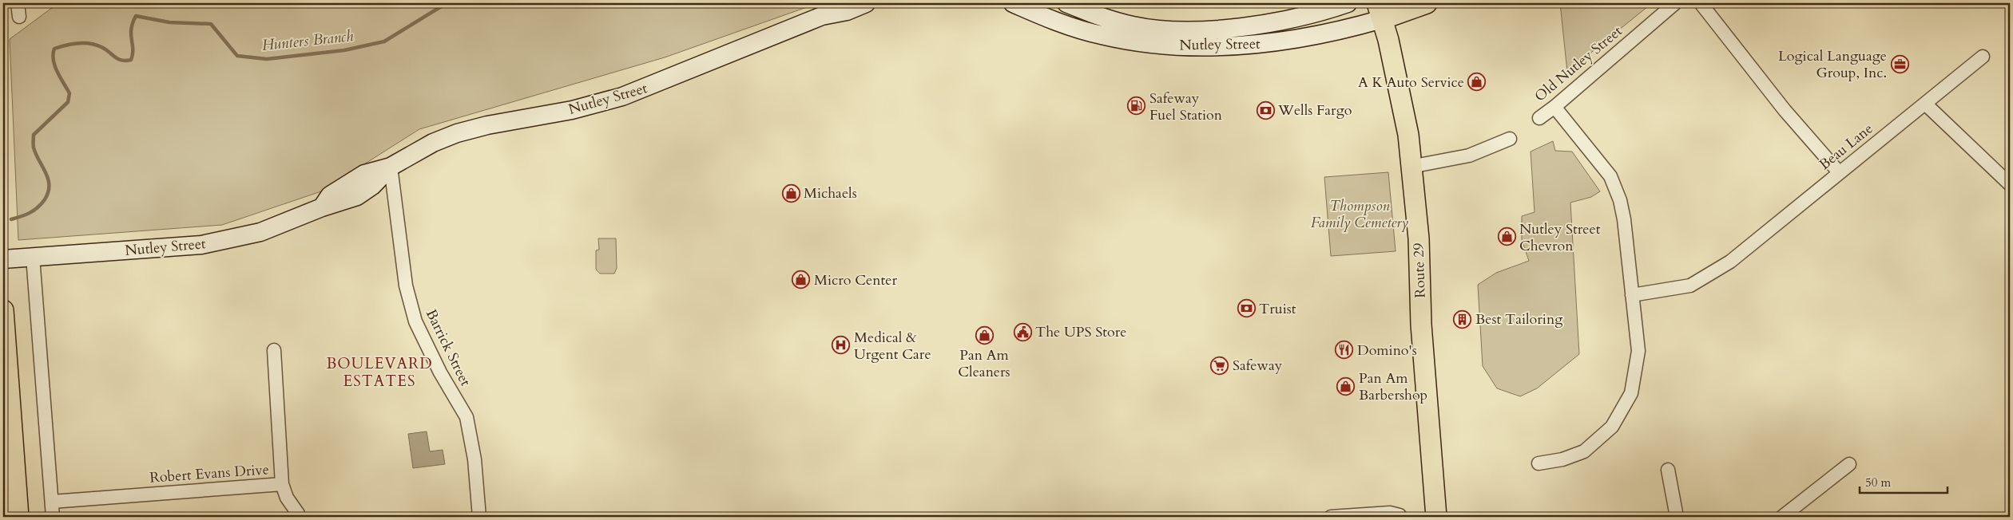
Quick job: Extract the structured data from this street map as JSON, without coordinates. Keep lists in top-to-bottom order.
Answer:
{
  "streets": {
    "main road": ["Nutley Street", "Route 29"],
    "street": [
      "Old Nutley Street",
      "Beau Lane",
      "Barrick Street",
      "Robert Evans Drive"
    ]
  },
  "crossings": [
    ["Nutley Street", "Route 29"],
    ["Nutley Street", "Barrick Street"]
  ],
  "districts": ["BOULEVARD ESTATES"],
  "water": ["Hunters Branch"],
  "parks": ["Thompson Family Cemetery"],
  "places": {
    "office": ["Logical Language Group, Inc."],
    "shop": [
      "A K Auto Service",
      "Michaels",
      "Nutley Street Chevron",
      "Micro Center",
      "Pan Am Cleaners",
      "Pan Am Barbershop"
    ],
    "fuel station": ["Safeway Fuel Station"],
    "bank": ["Wells Fargo", "Truist"],
    "building": ["Best Tailoring"],
    "public building": ["The UPS Store"],
    "hospital": ["Medical & Urgent Care"],
    "restaurant": ["Domino's"],
    "supermarket": ["Safeway"]
  },
  "scale_bar": "50 m"
}
